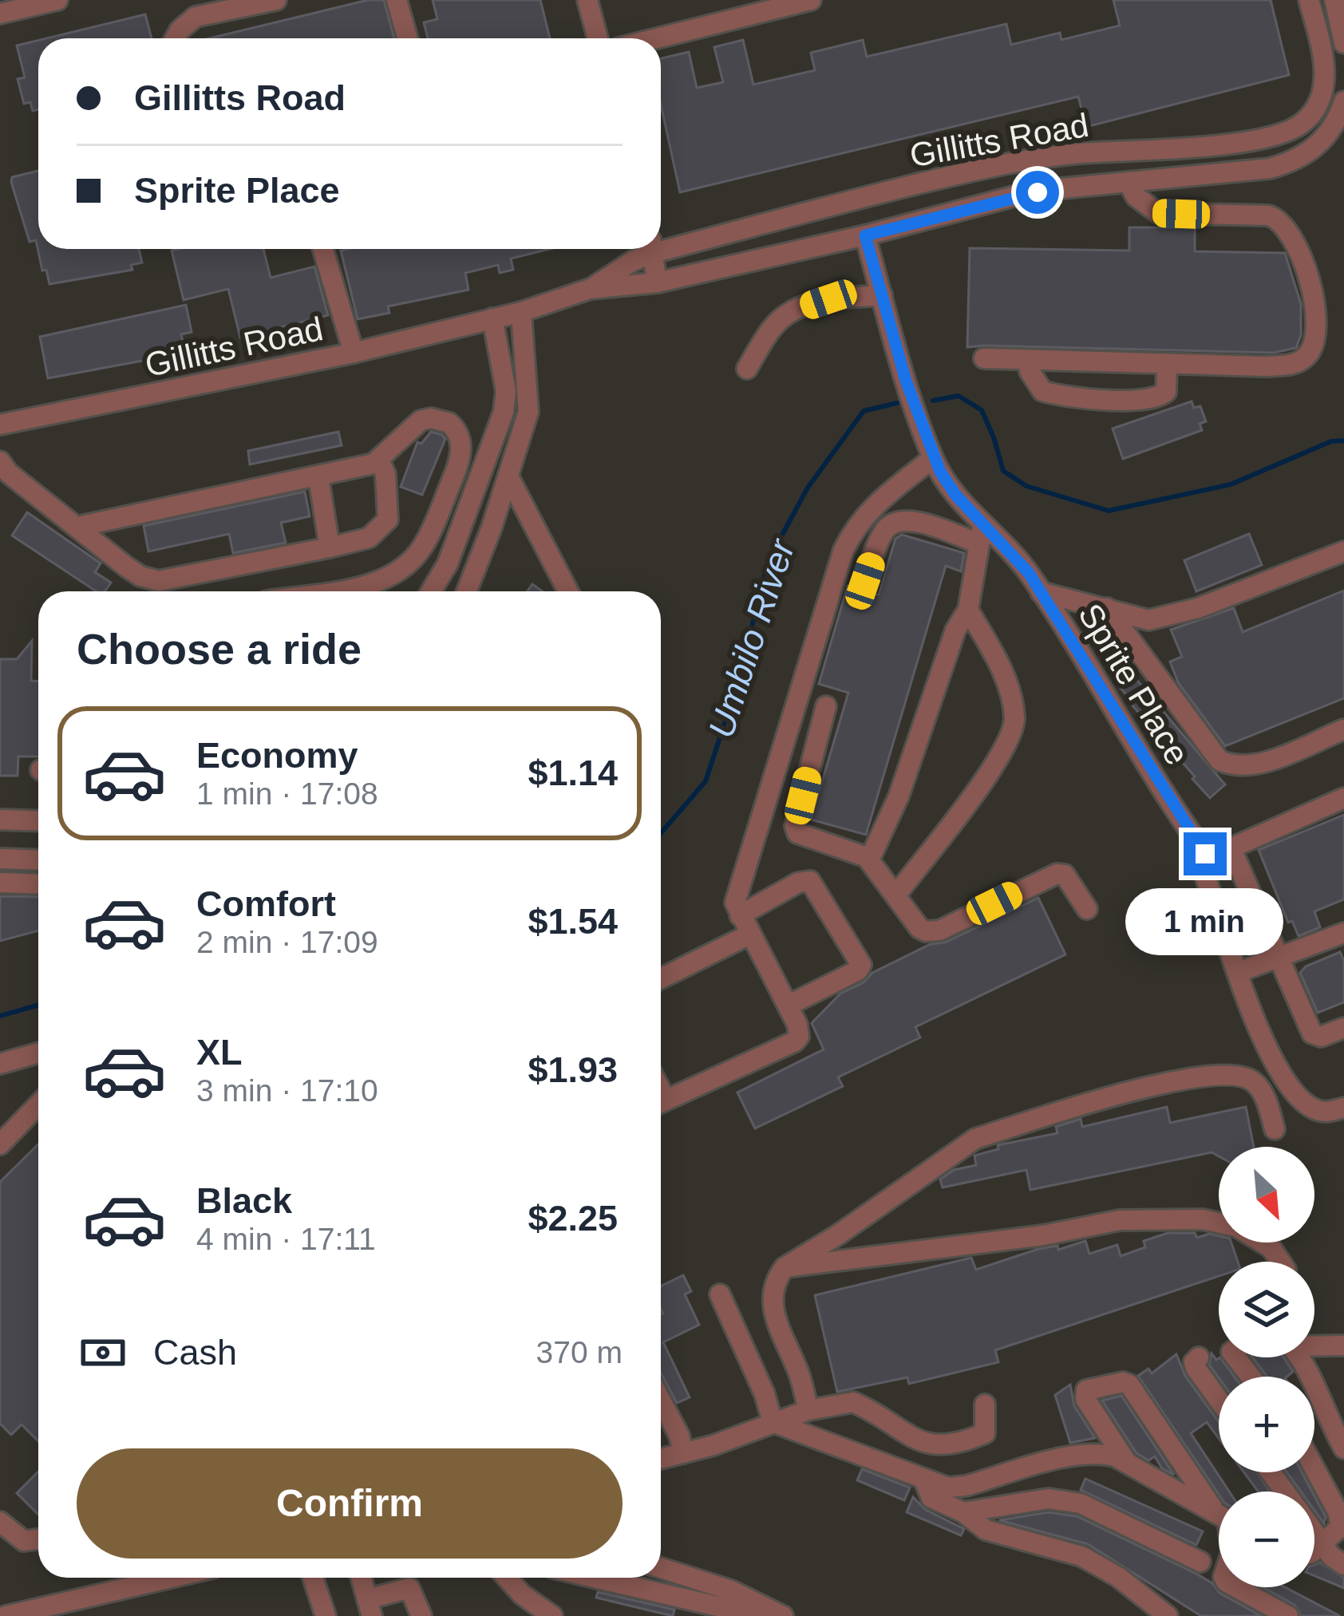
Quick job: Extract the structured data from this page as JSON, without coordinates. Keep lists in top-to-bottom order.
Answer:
{
  "streets": {
    "street": ["Gillitts Road", "Sprite Place"]
  },
  "crossings": [
    ["Gillitts Road", "Sprite Place"]
  ],
  "water": ["Umbilo River"],
  "north": "bottom right",
  "page": {
    "banner": ["Gillitts Road", "Sprite Place"],
    "heading": "Choose a ride",
    "list": [
      {
        "name": "Economy",
        "note": "1 min · 17:08",
        "value": "$1.14"
      },
      {
        "name": "Comfort",
        "note": "2 min · 17:09",
        "value": "$1.54"
      },
      {
        "name": "XL",
        "note": "3 min · 17:10",
        "value": "$1.93"
      },
      {
        "name": "Black",
        "note": "4 min · 17:11",
        "value": "$2.25"
      }
    ],
    "bubble": "1 min",
    "map_buttons": ["+", "−"],
    "pay": ["Cash", "370 m"],
    "buttons": "Confirm"
  }
}
